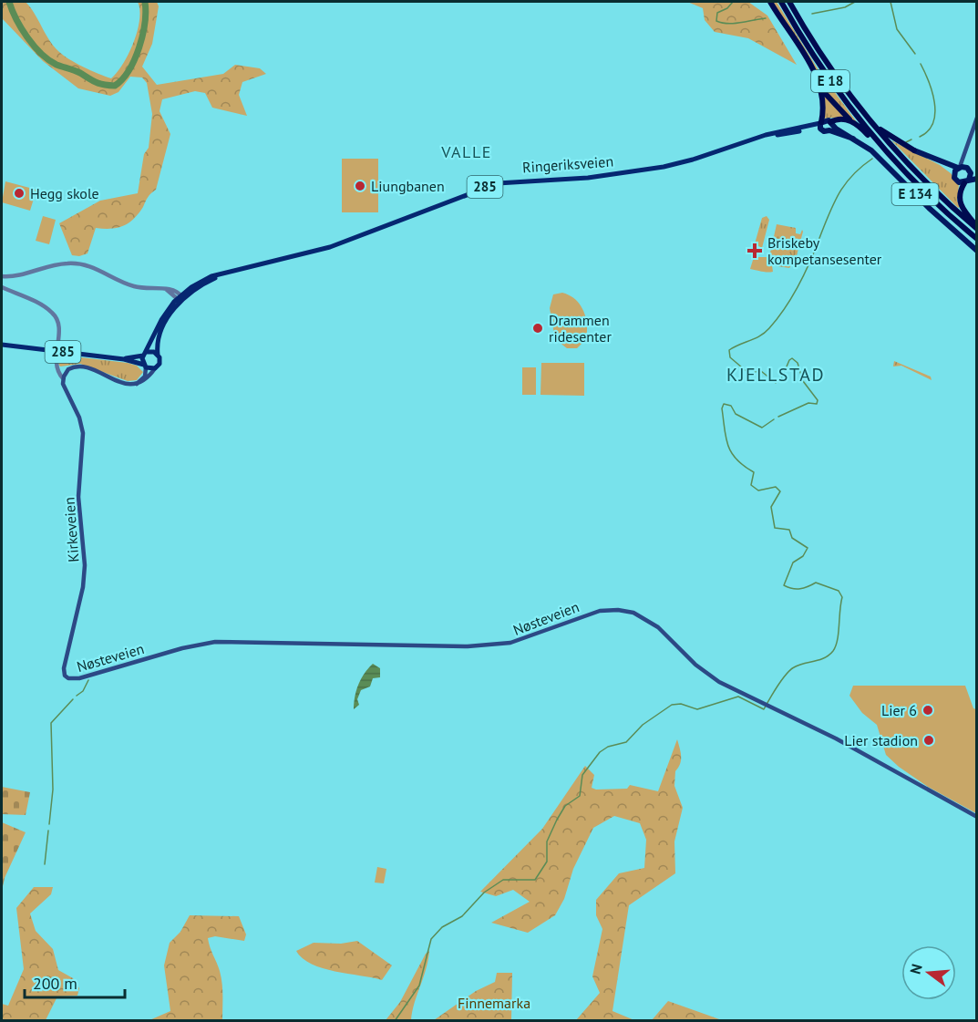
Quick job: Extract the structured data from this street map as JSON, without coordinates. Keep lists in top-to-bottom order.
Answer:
{
  "streets": {
    "highway": ["E 18", "E 134"],
    "main road": [
      "Ringeriksveien",
      "285",
      "Kirkeveien",
      "Nøsteveien"
    ]
  },
  "crossings": [
    ["E 18", "Ringeriksveien"],
    ["E 18", "E 134"],
    ["Ringeriksveien", "285"],
    ["Ringeriksveien", "E 134"],
    ["Kirkeveien", "Nøsteveien"]
  ],
  "districts": ["VALLE", "KJELLSTAD"],
  "parks": ["Finnemarka"],
  "places": {
    "other": [
      "Liungbanen",
      "Hegg skole",
      "Drammen ridesenter",
      "Lier 6",
      "Lier stadion"
    ],
    "health": ["Briskeby kompetansesenter"]
  },
  "scale_bar": "200 m",
  "north": "left"
}
